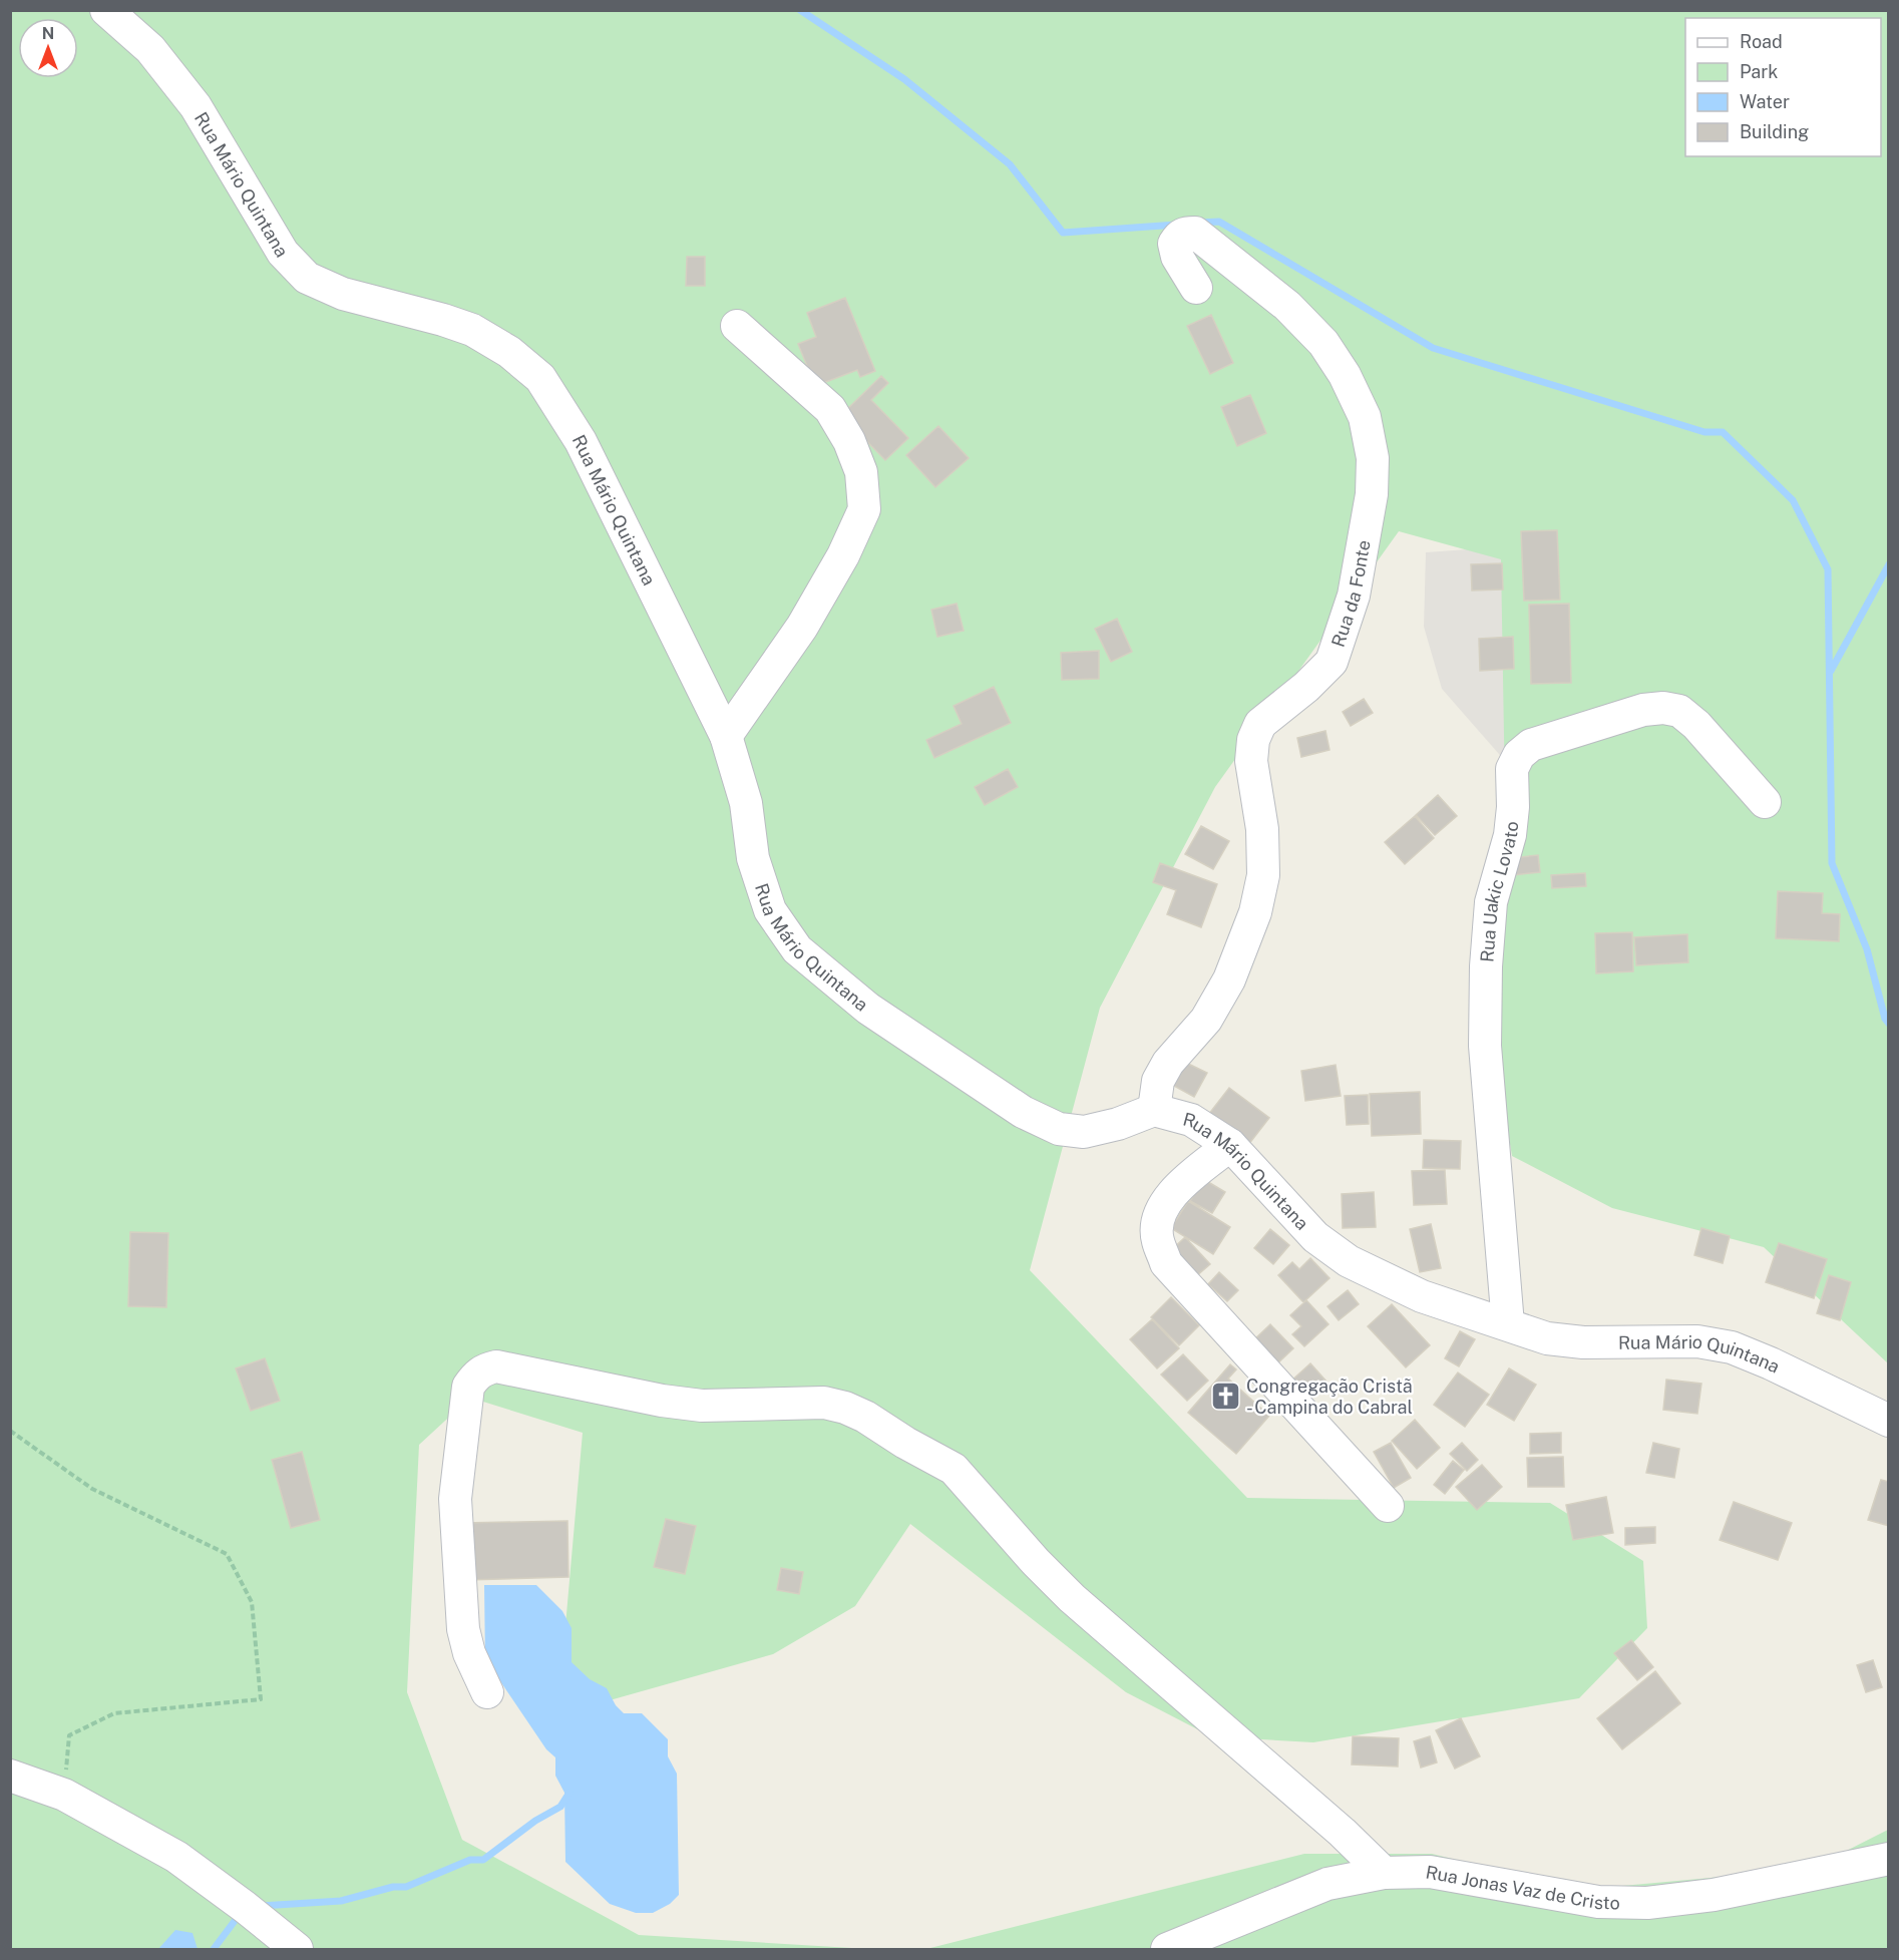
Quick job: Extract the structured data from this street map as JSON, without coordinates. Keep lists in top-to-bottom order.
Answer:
{
  "streets": {
    "street": [
      "Rua Mário Quintana",
      "Rua da Fonte",
      "Rua Uakic Lovato",
      "Rua Jonas Vaz de Cristo"
    ]
  },
  "crossings": [
    ["Rua Mário Quintana", "Rua da Fonte"],
    ["Rua Mário Quintana", "Rua Uakic Lovato"]
  ],
  "places": {
    "church": ["Congregação Cristã - Campina do Cabral"]
  },
  "legend": [
    "Road",
    "Park",
    "Water",
    "Building"
  ],
  "north": "top"
}
